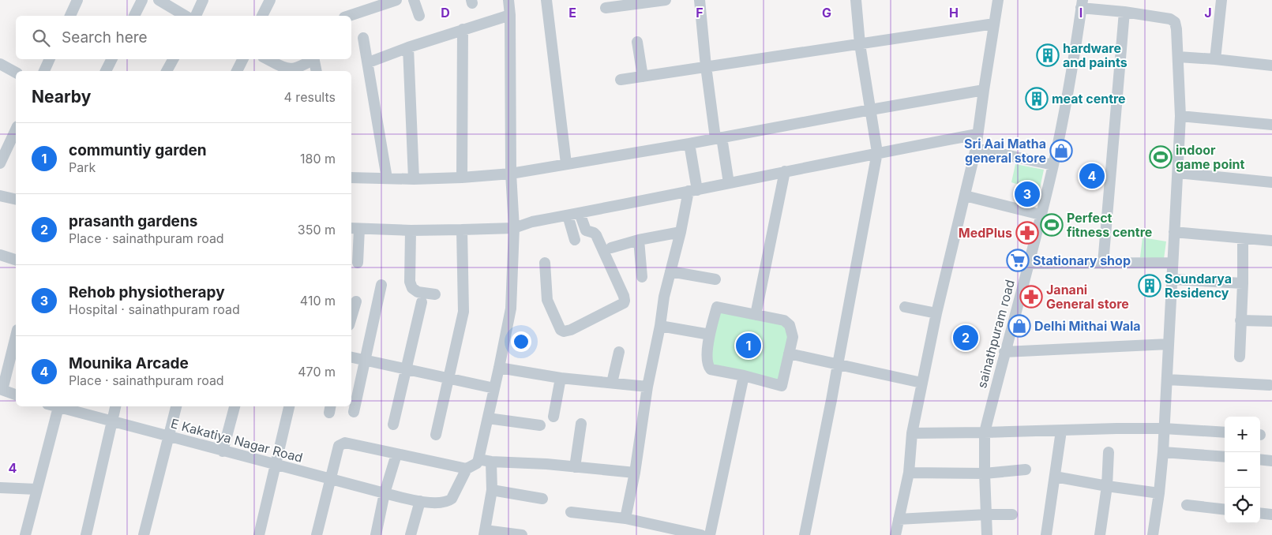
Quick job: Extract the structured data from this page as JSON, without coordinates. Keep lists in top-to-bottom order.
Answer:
{
  "streets": {
    "street": ["sainathpuram road", "E Kakatiya Nagar Road"]
  },
  "places": {
    "building": ["hardware and paints", "meat centre", "Soundarya Residency"],
    "shop": ["Sri Aai Matha general store", "Delhi Mithai Wala"],
    "sports": ["indoor game point", "Perfect fitness centre"],
    "pharmacy": ["MedPlus", "Janani General store"],
    "supermarket": ["Stationary shop"]
  },
  "page": {
    "search": "Search here",
    "heading": ["Nearby", "4 results"],
    "list": [
      {
        "mark": "1",
        "name": "communtiy garden",
        "note": "Park",
        "value": "180 m"
      },
      {
        "mark": "2",
        "name": "prasanth gardens",
        "note": "Place · sainathpuram road",
        "value": "350 m"
      },
      {
        "mark": "3",
        "name": "Rehob physiotherapy",
        "note": "Hospital · sainathpuram road",
        "value": "410 m"
      },
      {
        "mark": "4",
        "name": "Mounika Arcade",
        "note": "Place · sainathpuram road",
        "value": "470 m"
      }
    ],
    "pins": [
      "4",
      "3",
      "2",
      "1"
    ],
    "map_buttons": ["+", "−"]
  },
  "grid": {
    "columns": [
      "D",
      "E",
      "F",
      "G",
      "H",
      "I",
      "J"
    ],
    "rows": ["4"]
  }
}
